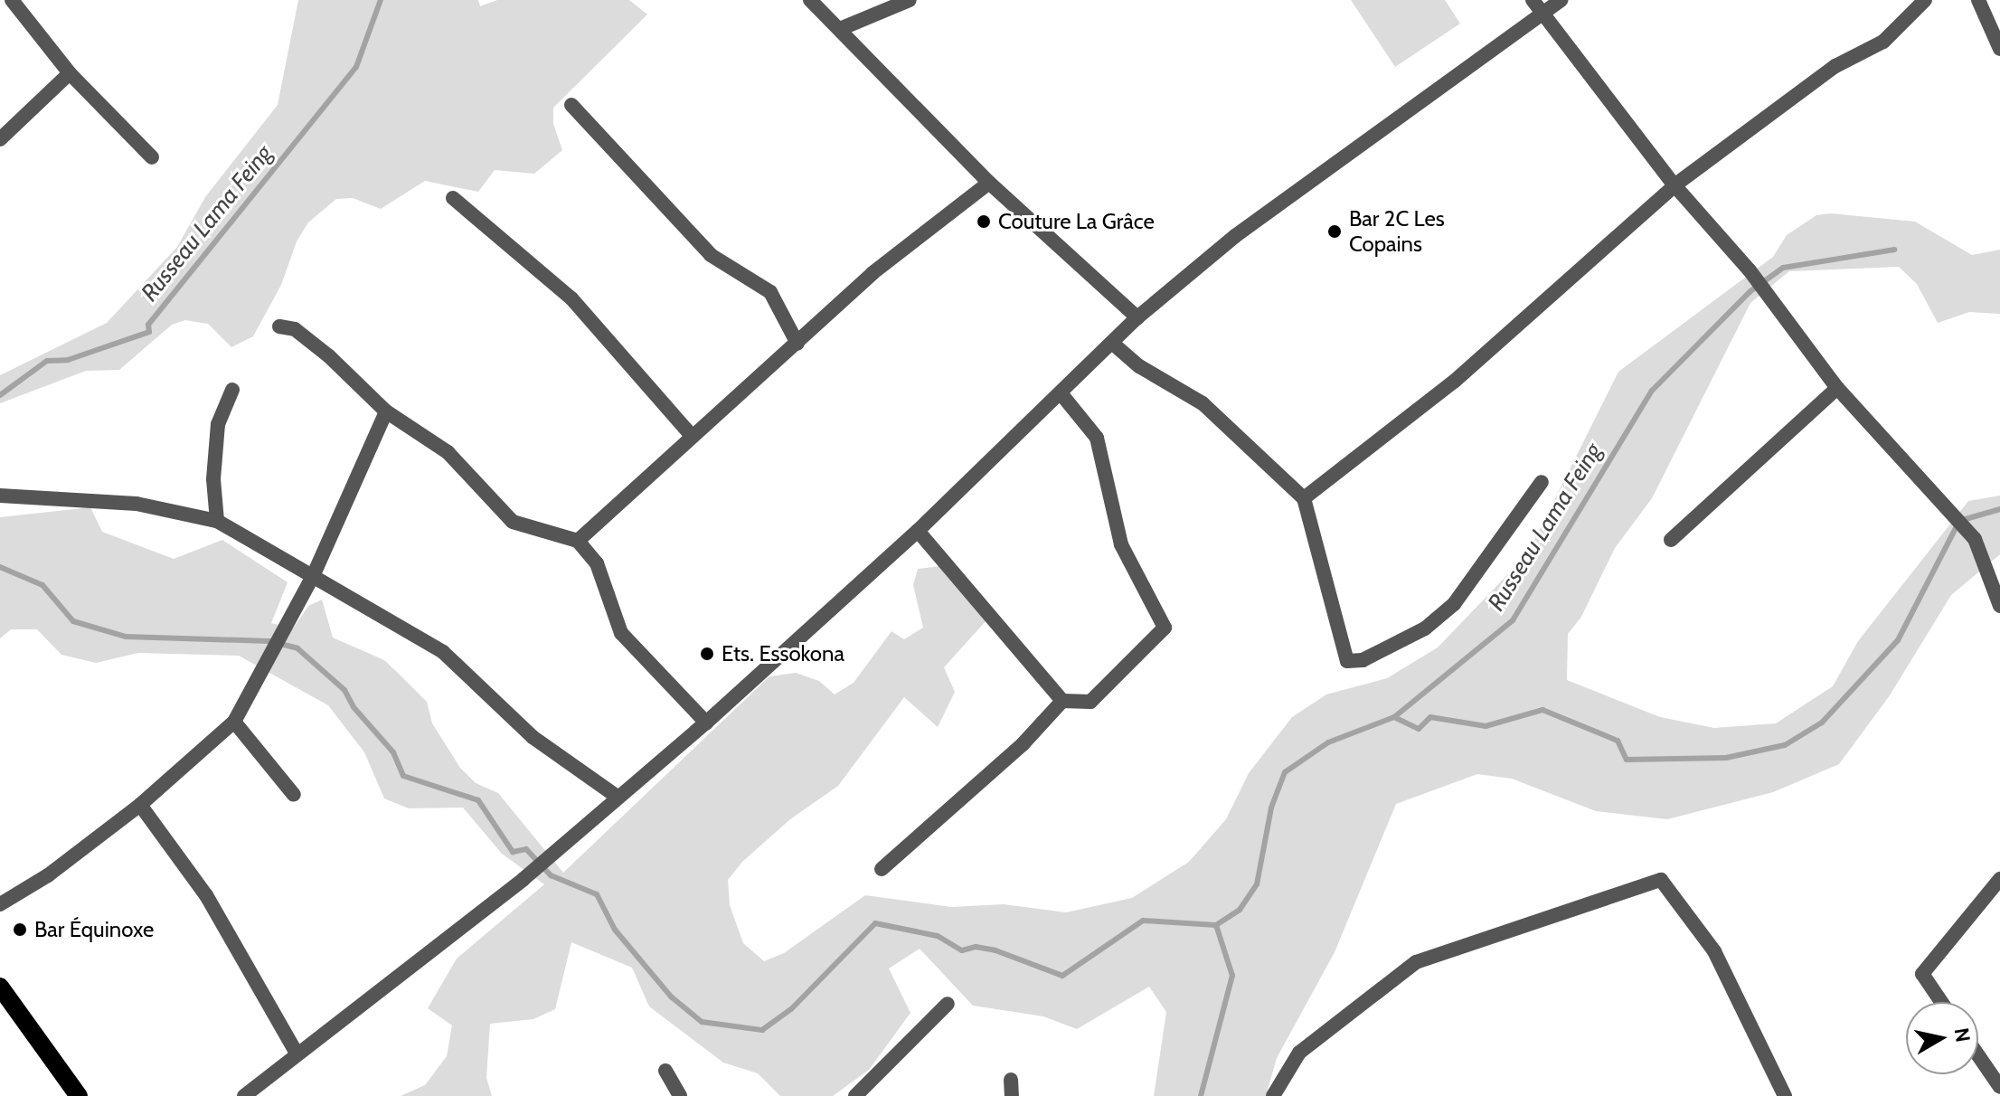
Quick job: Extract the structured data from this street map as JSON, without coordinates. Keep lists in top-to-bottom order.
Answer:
{
  "water": ["Russeau Lama Feing"],
  "places": [
    "Couture La Grâce",
    "Bar 2C Les Copains",
    "Ets. Essokona",
    "Bar Équinoxe"
  ],
  "north": "right"
}
